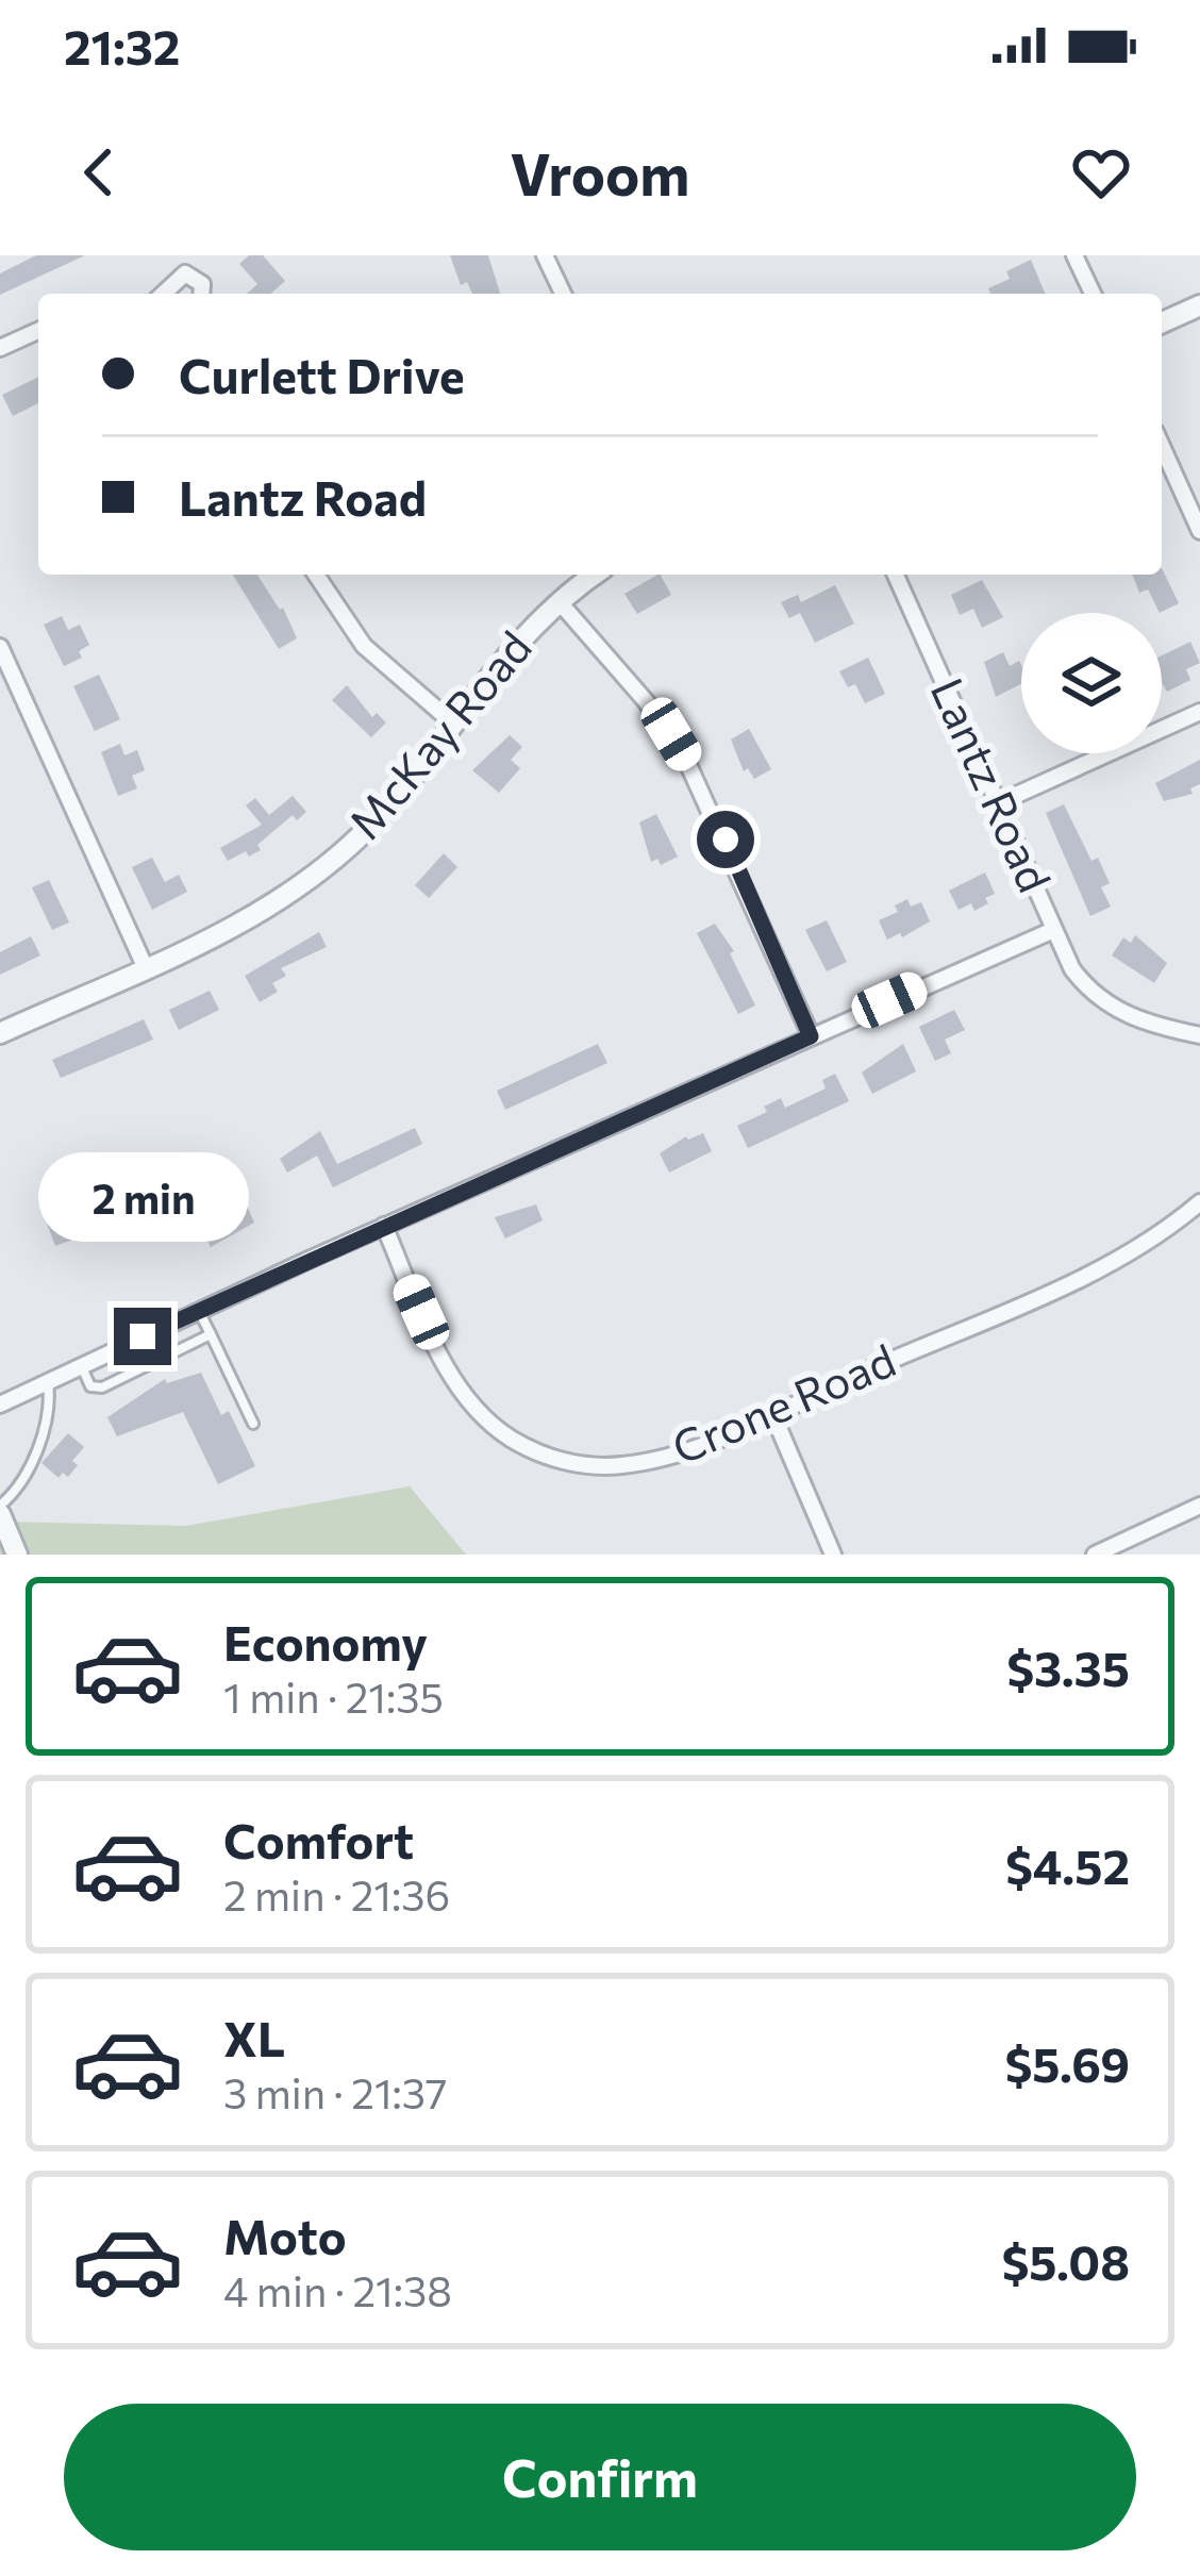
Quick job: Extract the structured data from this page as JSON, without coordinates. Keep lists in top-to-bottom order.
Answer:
{
  "streets": {
    "street": ["McKay Road", "Lantz Road", "Crone Road"]
  },
  "crossings": [
    ["Lantz Road", "Crone Road"]
  ],
  "page": {
    "status": "21:32",
    "header": "Vroom",
    "banner": ["Curlett Drive", "Lantz Road"],
    "bubble": "2 min",
    "list": [
      {
        "name": "Economy",
        "note": "1 min · 21:35",
        "value": "$3.35"
      },
      {
        "name": "Comfort",
        "note": "2 min · 21:36",
        "value": "$4.52"
      },
      {
        "name": "XL",
        "note": "3 min · 21:37",
        "value": "$5.69"
      },
      {
        "name": "Moto",
        "note": "4 min · 21:38",
        "value": "$5.08"
      }
    ],
    "buttons": "Confirm"
  }
}
